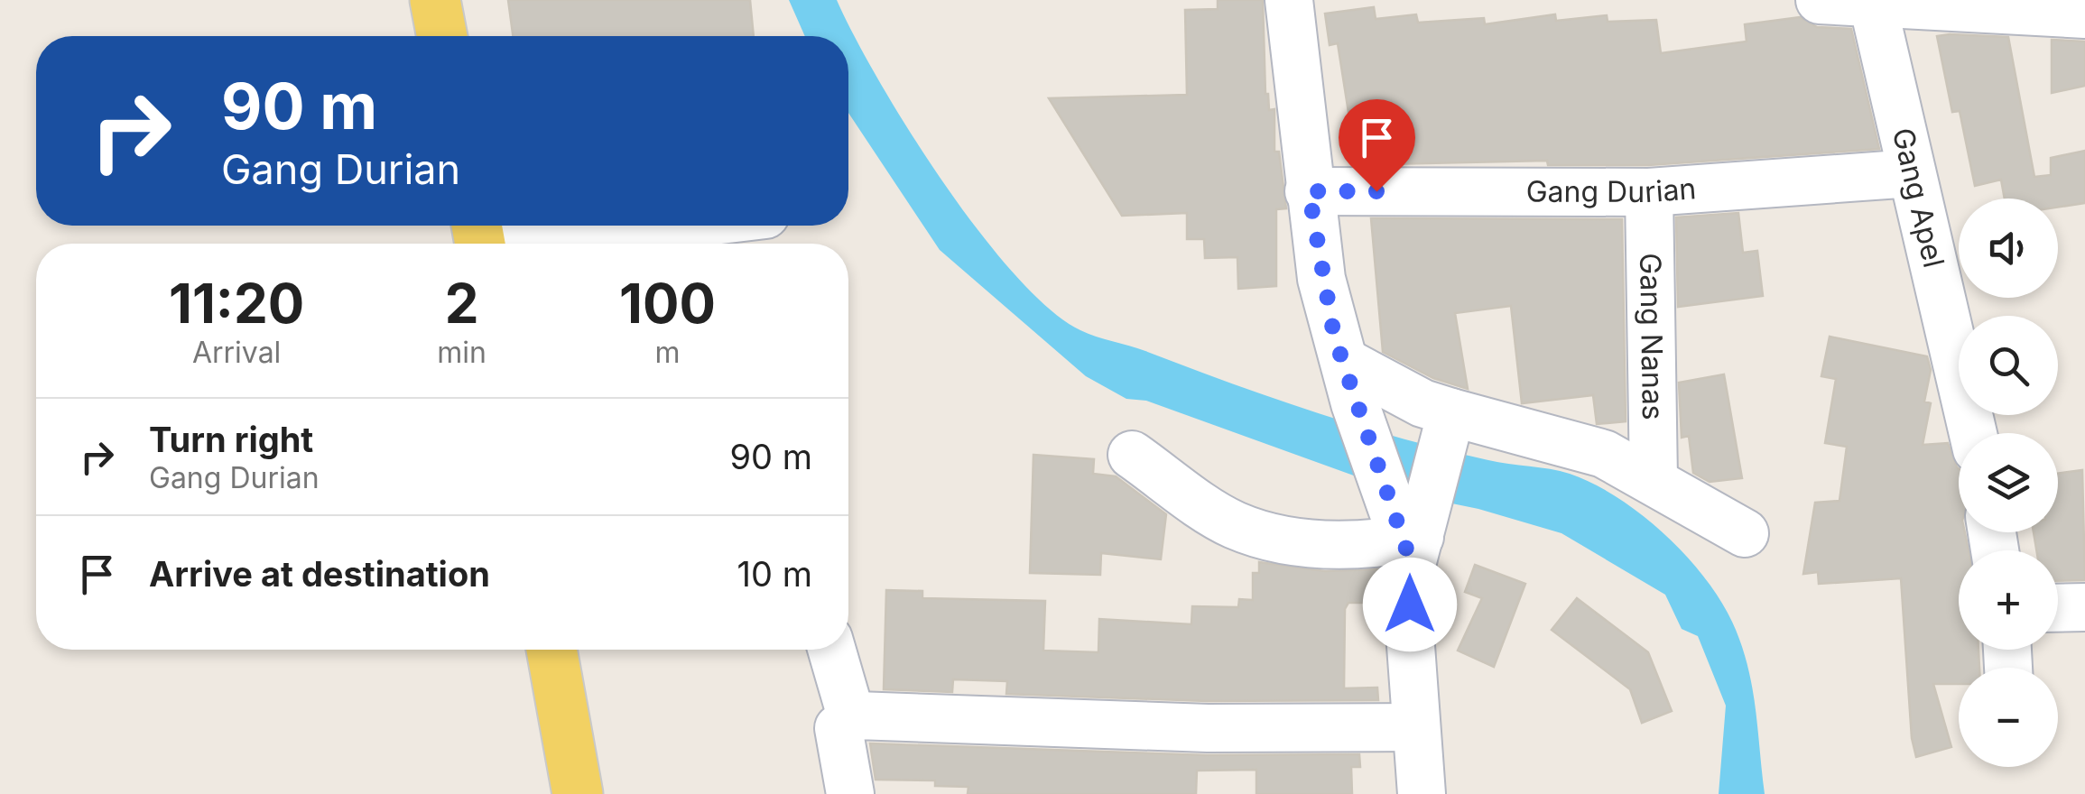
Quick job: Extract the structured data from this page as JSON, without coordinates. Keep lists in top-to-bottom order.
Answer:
{
  "streets": {
    "street": ["Gang Durian", "Gang Apel", "Gang Nanas"]
  },
  "crossings": [
    ["Gang Durian", "Gang Apel"],
    ["Gang Durian", "Gang Nanas"]
  ],
  "page": {
    "turn": ["90 m", "Gang Durian"],
    "map_buttons": ["+", "−"],
    "eta": [
      "11:20",
      "Arrival",
      "2",
      "min",
      "100",
      "m"
    ],
    "list": [
      {
        "name": "Turn right",
        "note": "Gang Durian",
        "value": "90 m"
      },
      {
        "name": "Arrive at destination",
        "value": "10 m"
      }
    ]
  }
}
